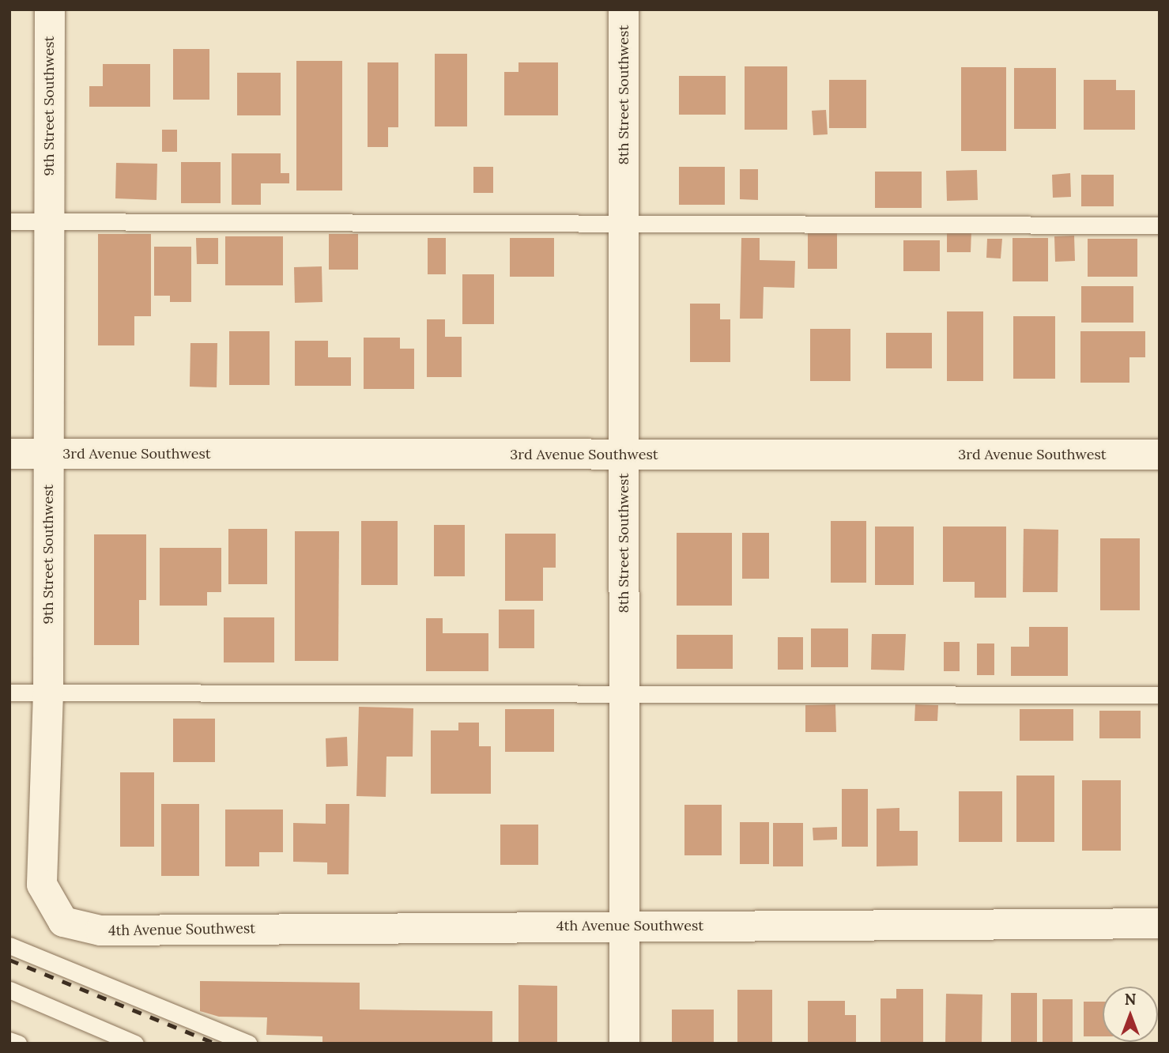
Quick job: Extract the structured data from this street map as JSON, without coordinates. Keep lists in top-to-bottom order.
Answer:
{
  "streets": {
    "street": [
      "8th Street Southwest",
      "9th Street Southwest",
      "3rd Avenue Southwest",
      "4th Avenue Southwest"
    ]
  },
  "crossings": [
    ["8th Street Southwest", "3rd Avenue Southwest"],
    ["8th Street Southwest", "4th Avenue Southwest"],
    ["9th Street Southwest", "3rd Avenue Southwest"],
    ["9th Street Southwest", "4th Avenue Southwest"]
  ],
  "north": "top"
}
